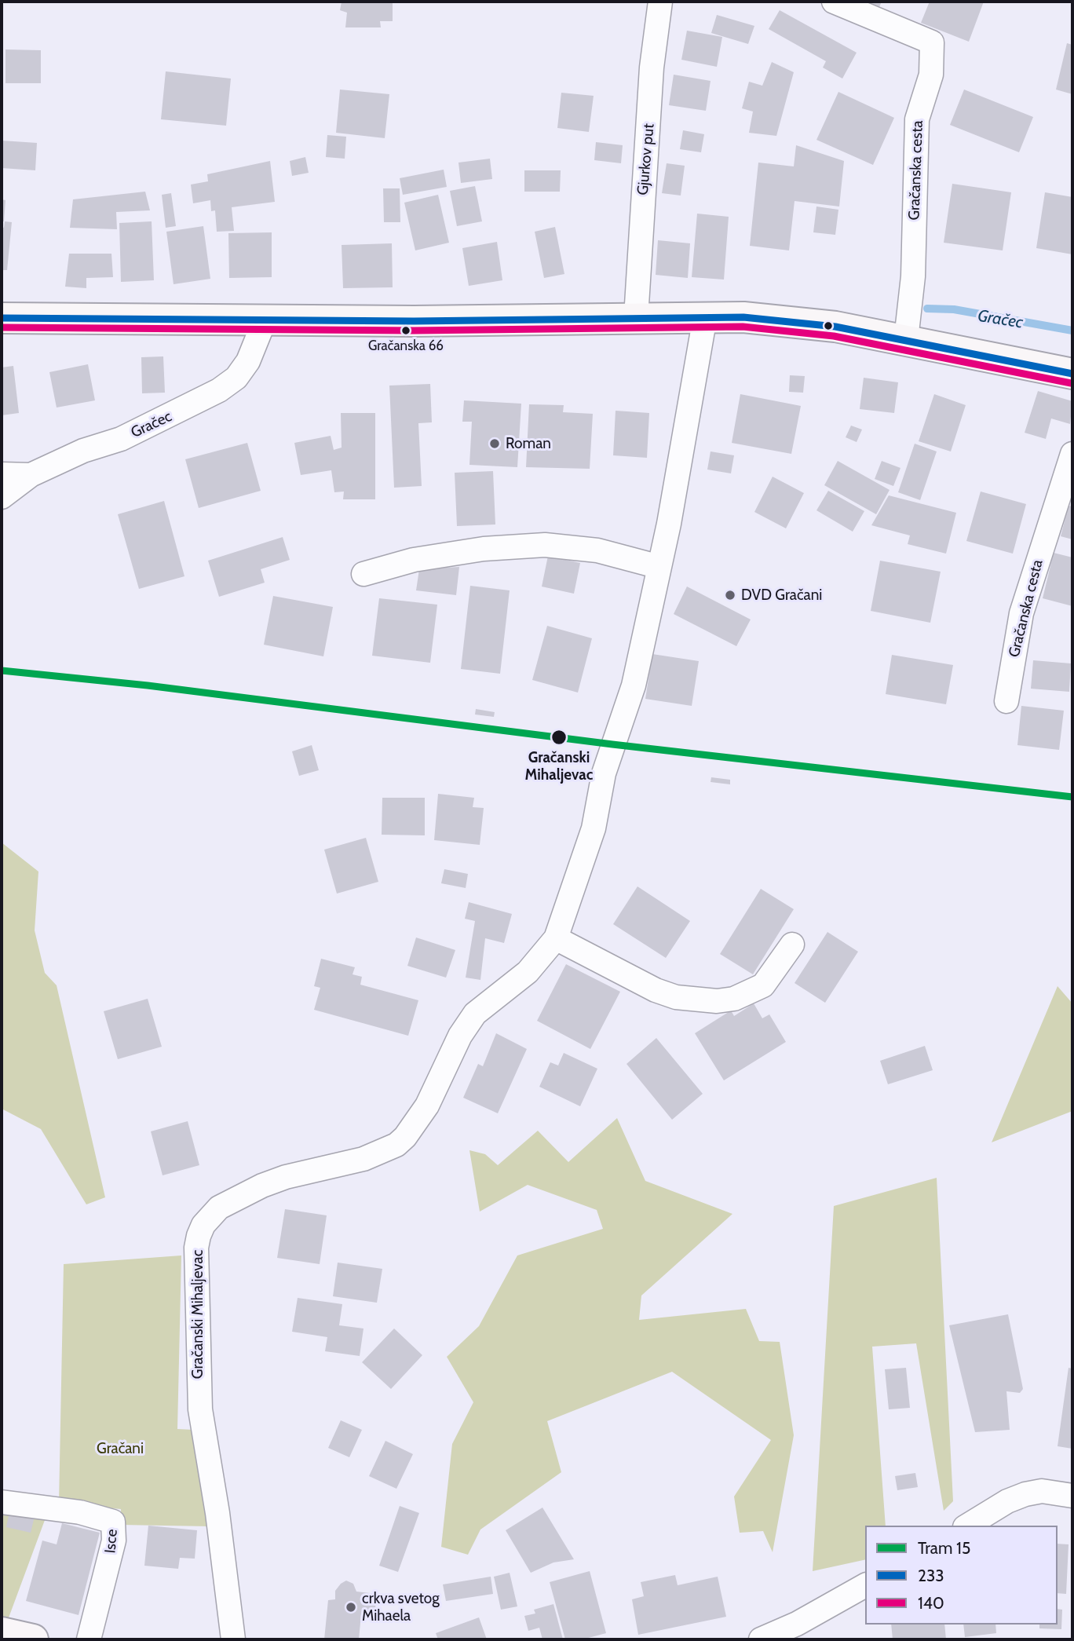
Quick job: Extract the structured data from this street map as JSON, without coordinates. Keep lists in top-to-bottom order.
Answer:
{
  "streets": {
    "street": [
      "Gjurkov put",
      "Gračanska cesta",
      "Gračec",
      "Gračanski Mihaljevac",
      "Isce"
    ]
  },
  "water": ["Gračec"],
  "parks": ["Gračani"],
  "places": [
    "Gračanska 66",
    "Roman",
    "DVD Gračani",
    "Gračanski Mihaljevac",
    "crkva svetog Mihaela"
  ],
  "lines": ["transit line 233", "transit line 140", "tram line 15"],
  "legend": ["Tram 15", "233", "140"]
}
